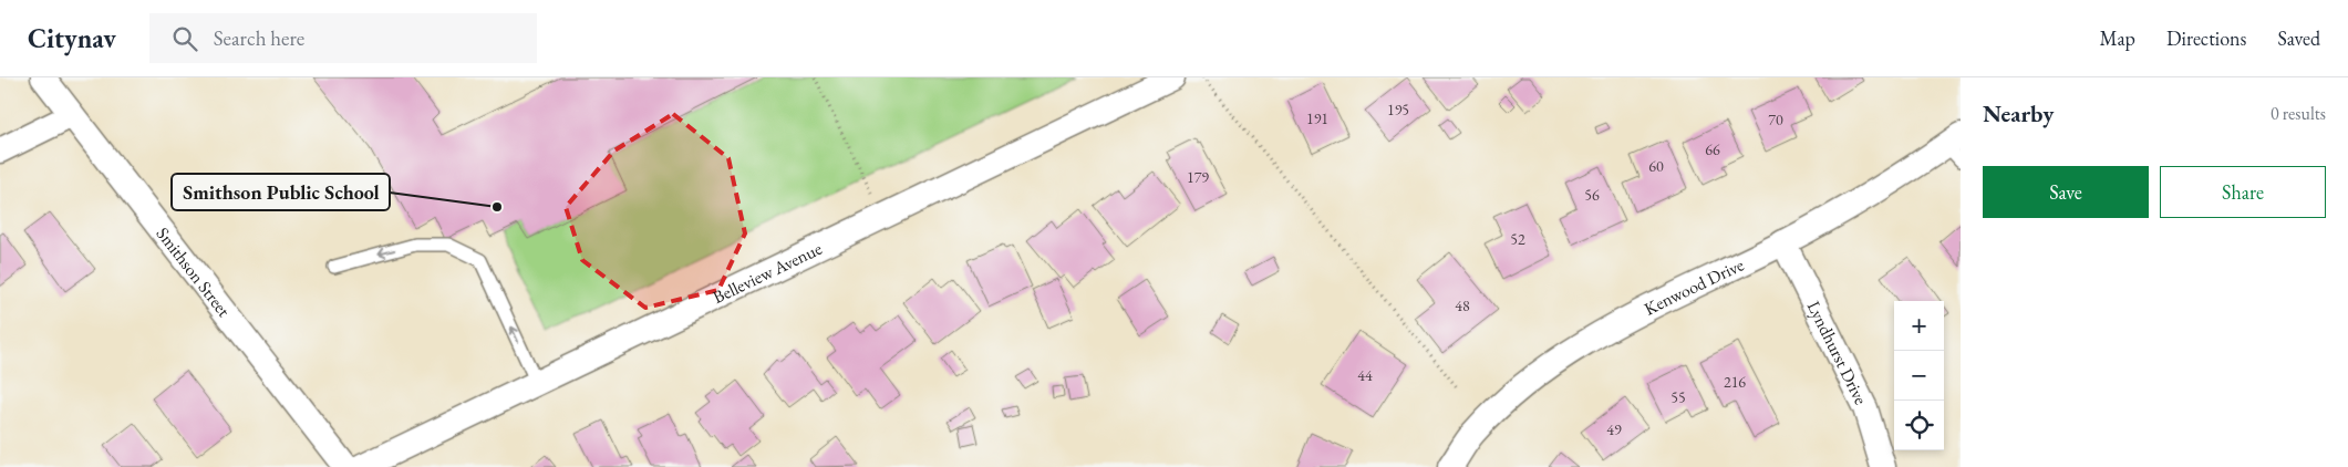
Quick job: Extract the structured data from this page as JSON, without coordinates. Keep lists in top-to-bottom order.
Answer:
{
  "streets": {
    "street": [
      "Belleview Avenue",
      "Smithson Street",
      "Kenwood Drive",
      "Lyndhurst Drive"
    ]
  },
  "crossings": [
    ["Kenwood Drive", "Lyndhurst Drive"]
  ],
  "places": ["Smithson Public School"],
  "house_numbers": [
    "195",
    "191",
    "70",
    "66",
    "60",
    "179",
    "56",
    "52",
    "48",
    "44",
    "216",
    "55",
    "49"
  ],
  "page": {
    "header": "Citynav",
    "search": "Search here",
    "nav": ["Map", "Directions", "Saved"],
    "heading": ["Nearby", "0 results"],
    "buttons": ["Save", "Share"],
    "map_buttons": ["+", "−"]
  }
}
